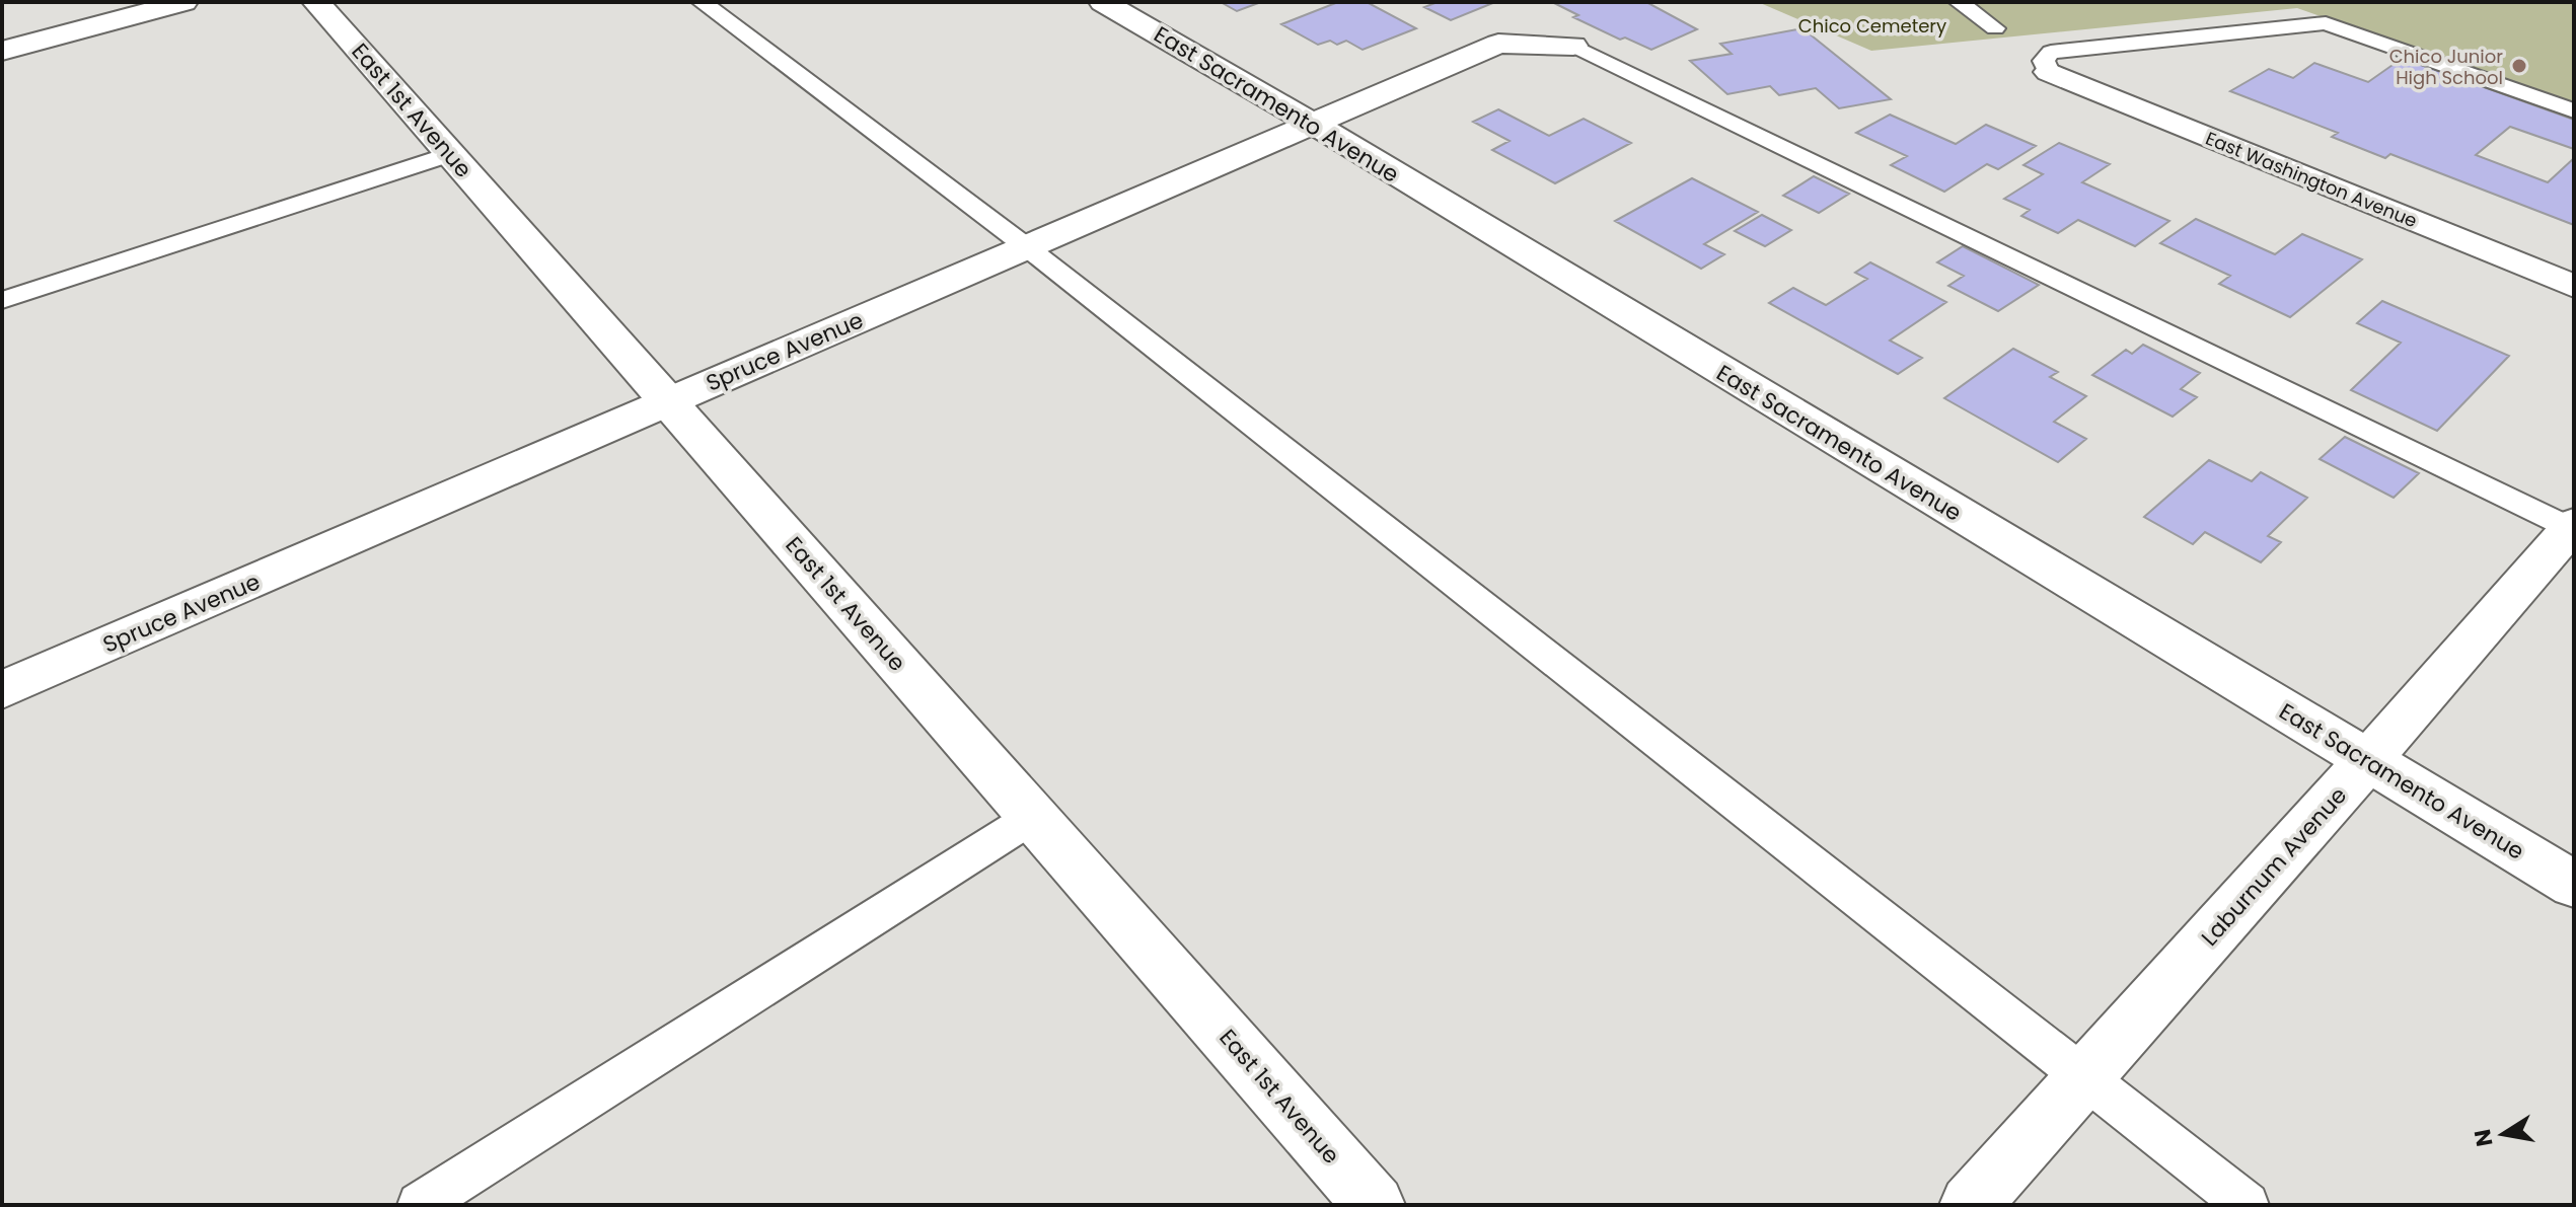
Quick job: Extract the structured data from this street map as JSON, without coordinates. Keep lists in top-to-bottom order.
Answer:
{
  "streets": {
    "street": [
      "East Sacramento Avenue",
      "East 1st Avenue",
      "East Washington Avenue",
      "Spruce Avenue",
      "Laburnum Avenue"
    ]
  },
  "crossings": [
    ["East Sacramento Avenue", "Spruce Avenue"],
    ["East Sacramento Avenue", "Laburnum Avenue"],
    ["East 1st Avenue", "Spruce Avenue"]
  ],
  "parks": ["Chico Cemetery"],
  "places": ["Chico Junior High School"],
  "north": "left"
}
